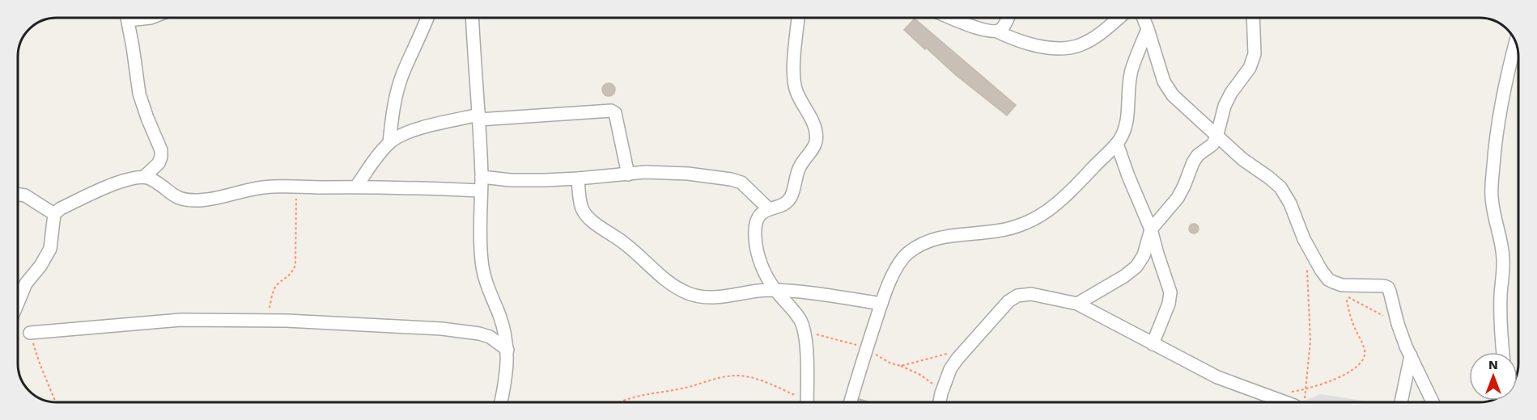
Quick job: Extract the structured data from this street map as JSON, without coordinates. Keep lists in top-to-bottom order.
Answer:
{
  "north": "top"
}
